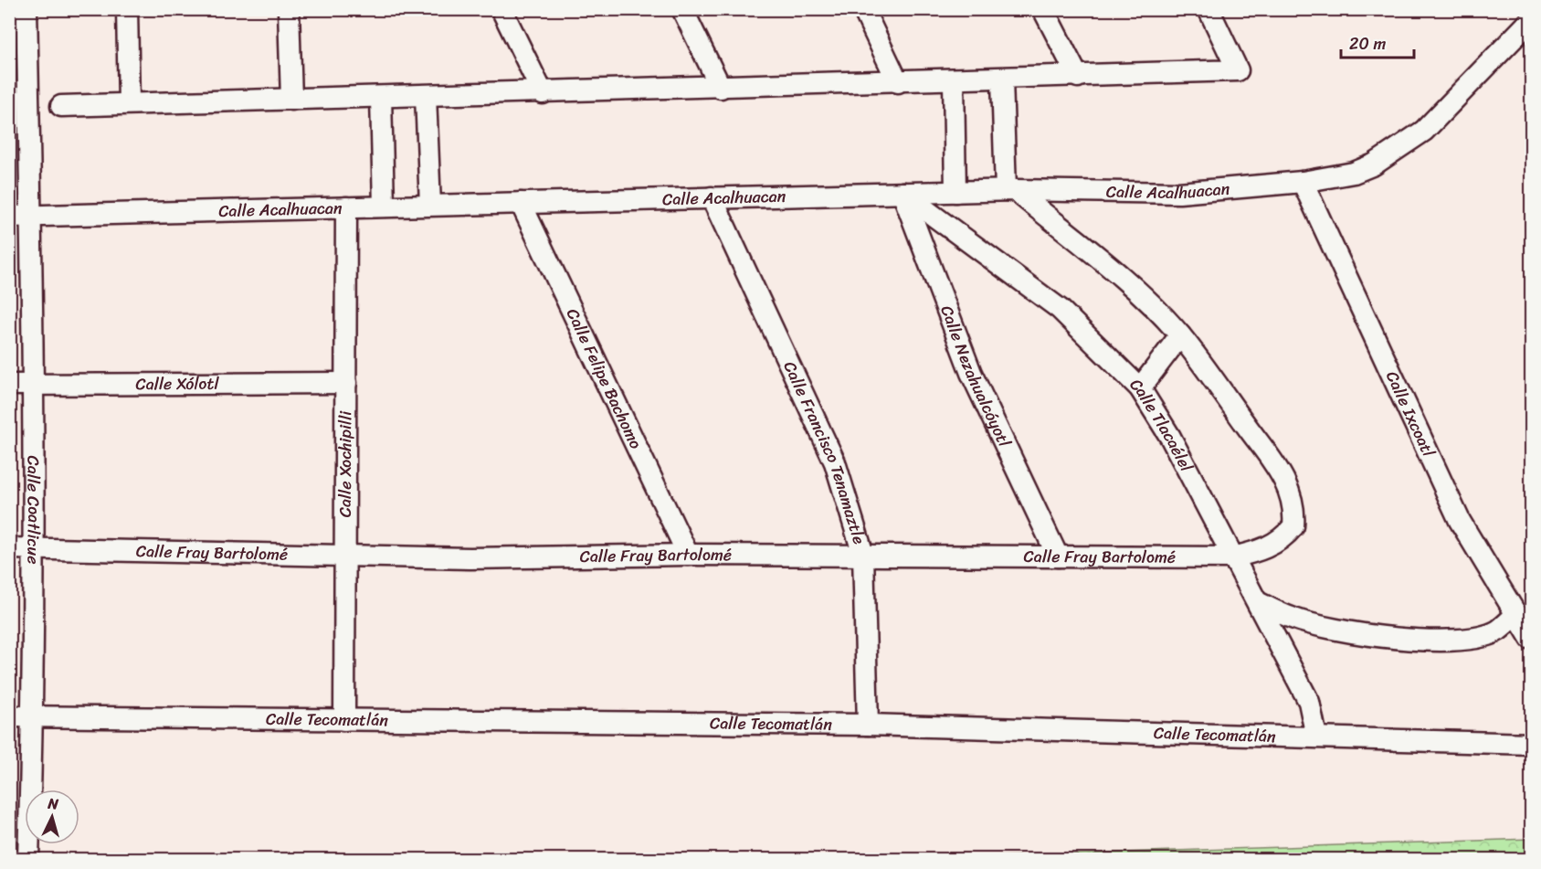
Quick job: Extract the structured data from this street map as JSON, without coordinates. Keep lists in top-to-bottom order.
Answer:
{
  "streets": {
    "street": [
      "Calle Acalhuacan",
      "Calle Nezahualcóyotl",
      "Calle Felipe Bachomo",
      "Calle Xólotl",
      "Calle Ixcoatl",
      "Calle Tlacaélel",
      "Calle Francisco Tenamaztle",
      "Calle Xochipilli",
      "Calle Coatlicue",
      "Calle Fray Bartolomé",
      "Calle Tecomatlán"
    ]
  },
  "crossings": [
    ["Calle Acalhuacan", "Calle Nezahualcóyotl"],
    ["Calle Acalhuacan", "Calle Felipe Bachomo"],
    ["Calle Acalhuacan", "Calle Ixcoatl"],
    ["Calle Acalhuacan", "Calle Tlacaélel"],
    ["Calle Acalhuacan", "Calle Francisco Tenamaztle"],
    ["Calle Acalhuacan", "Calle Xochipilli"],
    ["Calle Acalhuacan", "Calle Coatlicue"],
    ["Calle Nezahualcóyotl", "Calle Tlacaélel"],
    ["Calle Nezahualcóyotl", "Calle Fray Bartolomé"],
    ["Calle Felipe Bachomo", "Calle Fray Bartolomé"],
    ["Calle Xólotl", "Calle Xochipilli"],
    ["Calle Xólotl", "Calle Coatlicue"],
    ["Calle Tlacaélel", "Calle Fray Bartolomé"],
    ["Calle Tlacaélel", "Calle Tecomatlán"],
    ["Calle Francisco Tenamaztle", "Calle Fray Bartolomé"],
    ["Calle Francisco Tenamaztle", "Calle Tecomatlán"],
    ["Calle Xochipilli", "Calle Fray Bartolomé"],
    ["Calle Xochipilli", "Calle Tecomatlán"],
    ["Calle Coatlicue", "Calle Fray Bartolomé"],
    ["Calle Coatlicue", "Calle Tecomatlán"]
  ],
  "scale_bar": "20 m",
  "north": "top"
}
